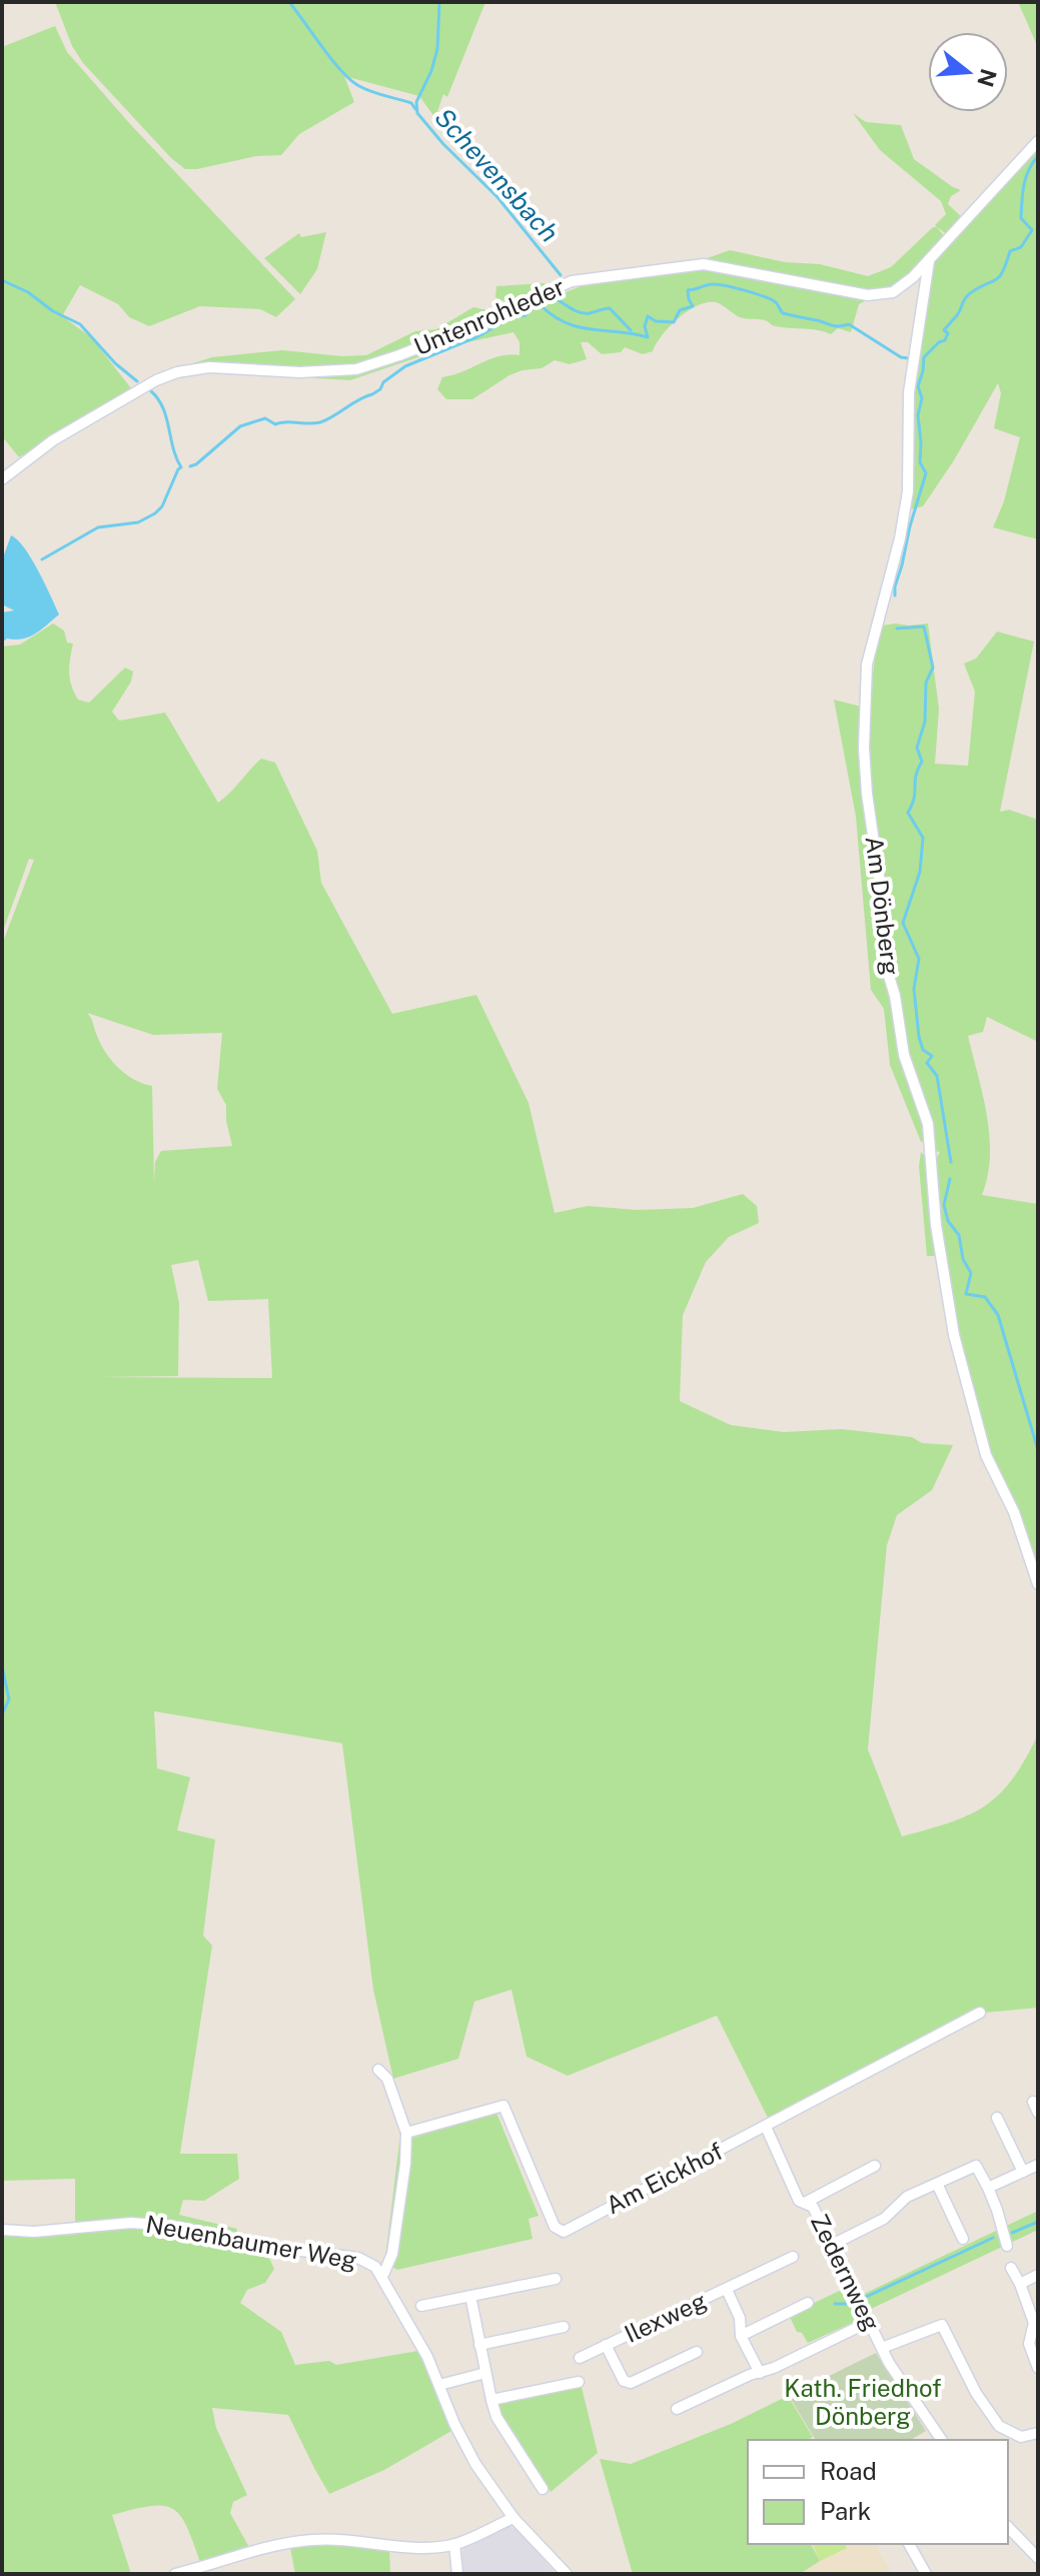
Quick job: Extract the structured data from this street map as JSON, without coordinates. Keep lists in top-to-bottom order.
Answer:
{
  "streets": {
    "street": [
      "Untenrohleder",
      "Am Dönberg",
      "Am Eickhof",
      "Neuenbaumer Weg",
      "Zedernweg",
      "Ilexweg"
    ]
  },
  "crossings": [
    ["Untenrohleder", "Am Dönberg"],
    ["Am Eickhof", "Zedernweg"]
  ],
  "water": ["Schevensbach"],
  "parks": ["Kath. Friedhof Dönberg"],
  "legend": ["Road", "Park"],
  "north": "right"
}
